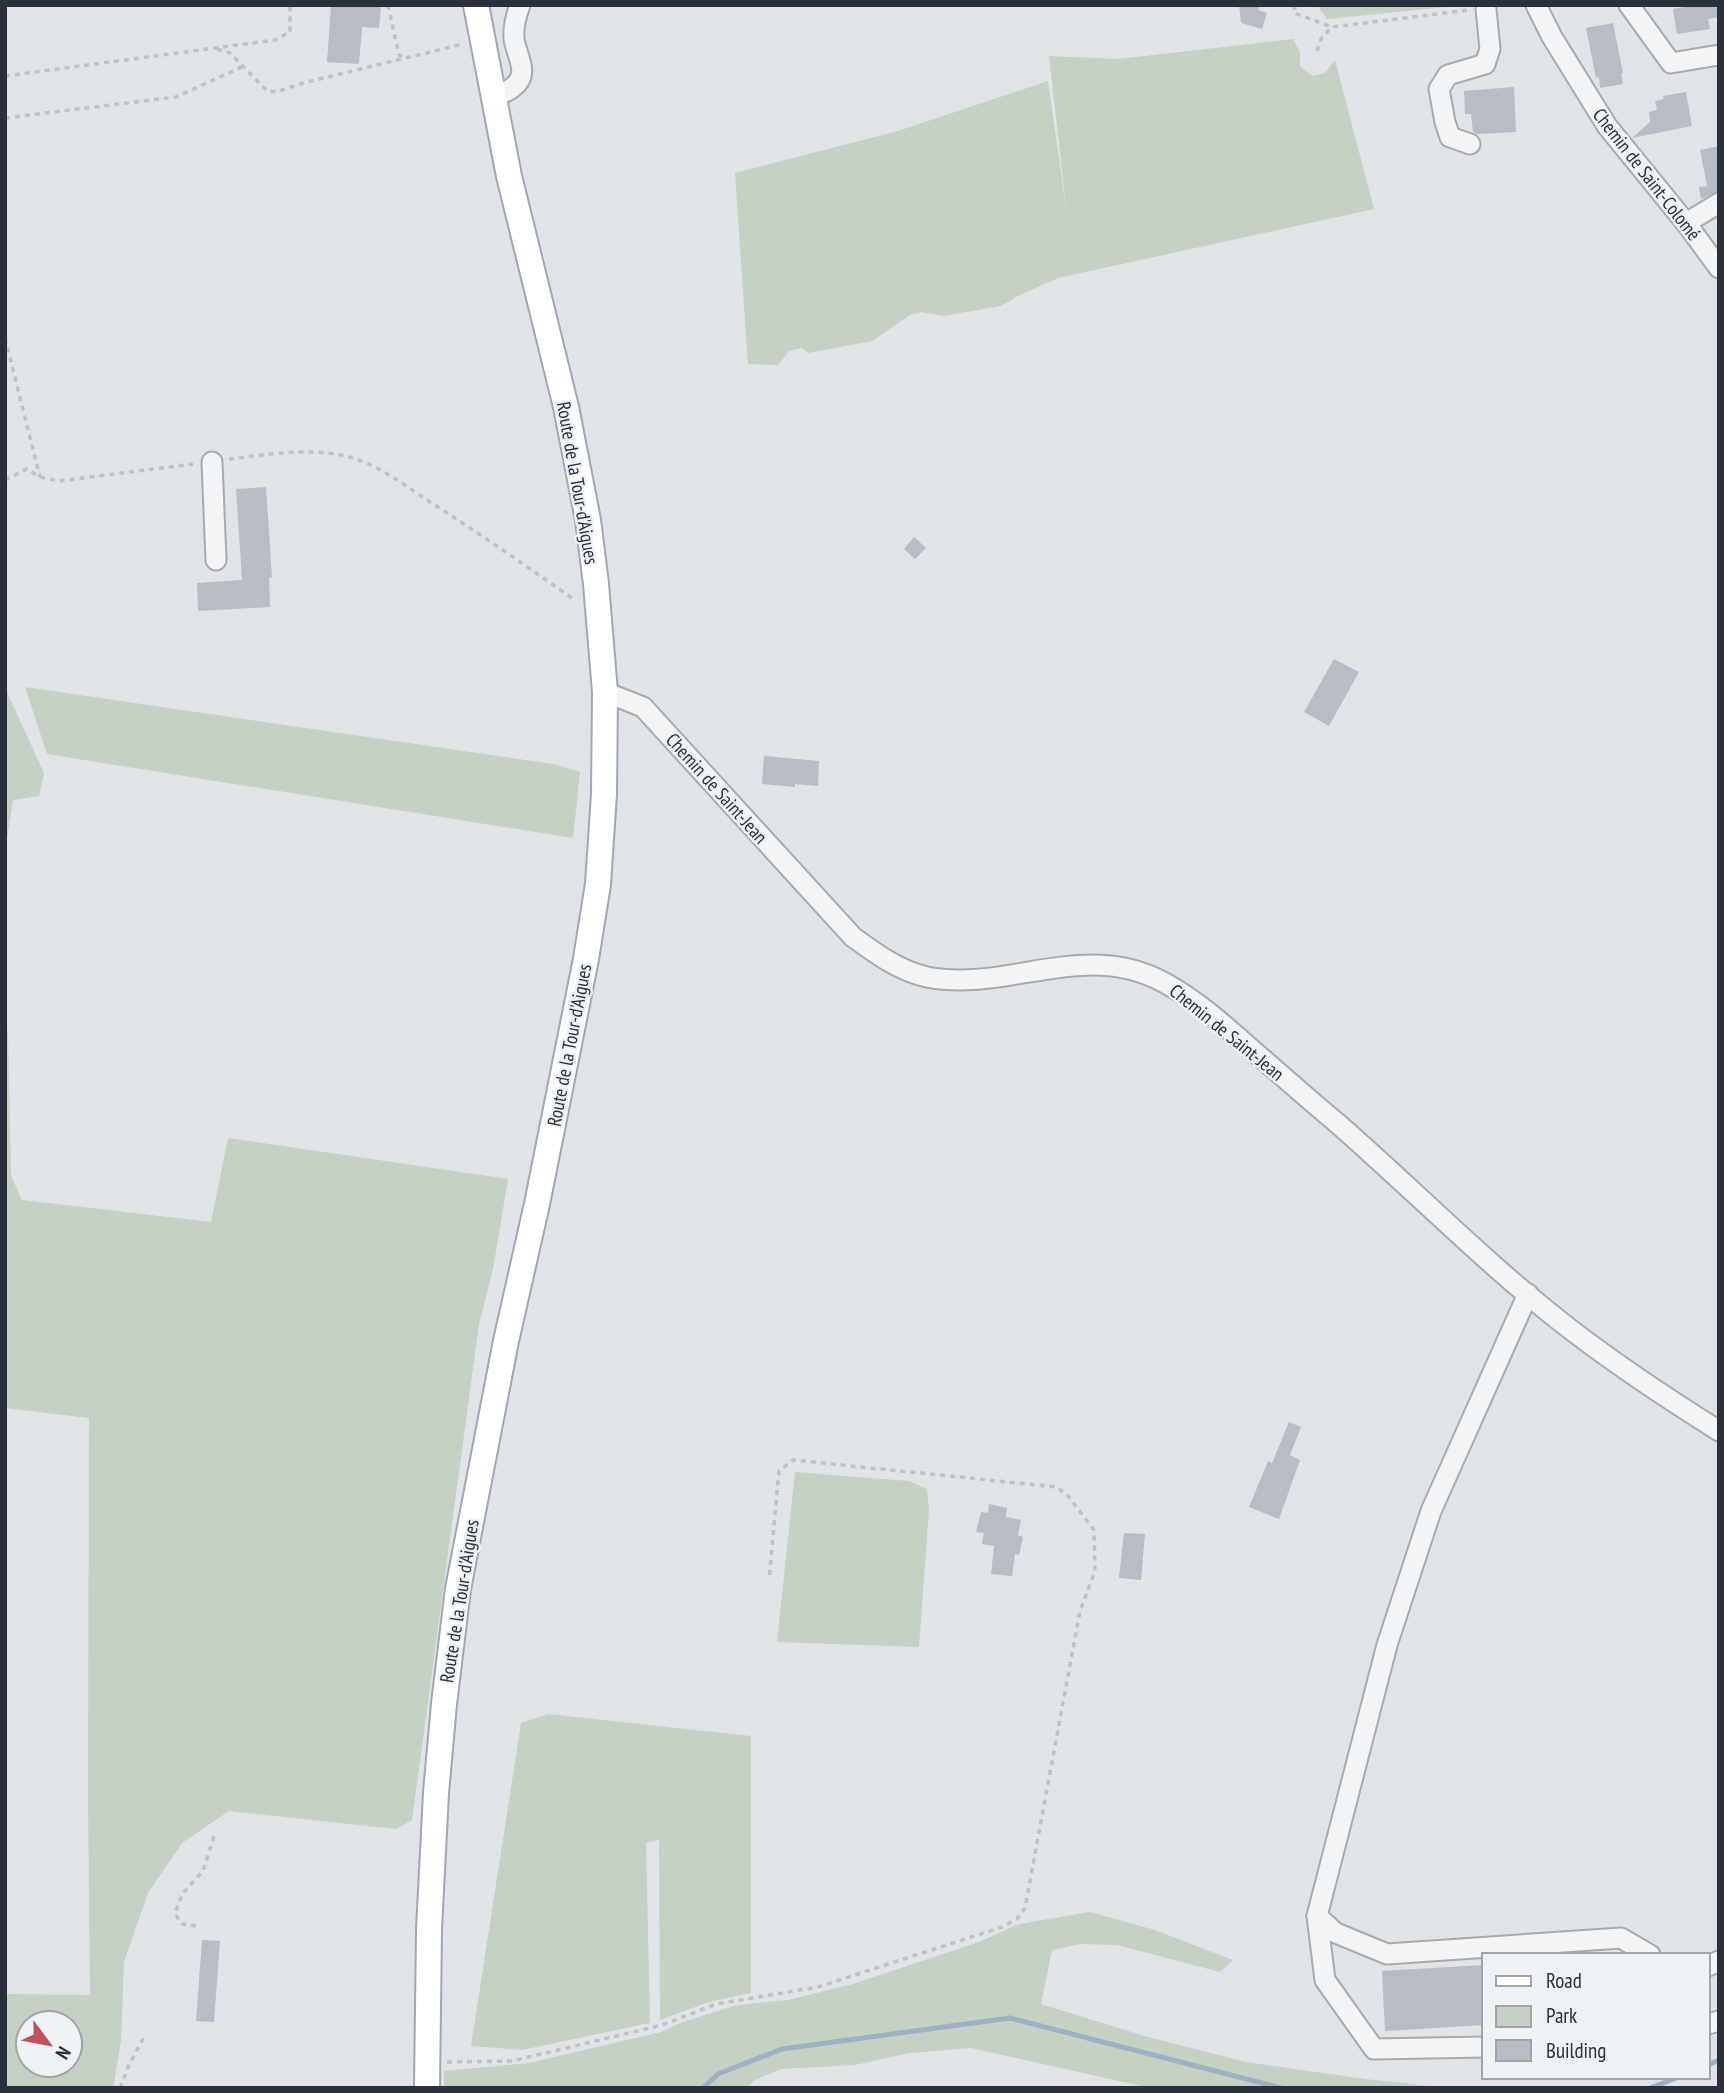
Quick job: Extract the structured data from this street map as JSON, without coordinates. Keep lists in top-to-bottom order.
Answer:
{
  "streets": {
    "main road": ["Route de la Tour-d'Aigues"],
    "street": ["Chemin de Saint-Colomé", "Chemin de Saint-Jean"]
  },
  "crossings": [
    ["Route de la Tour-d'Aigues", "Chemin de Saint-Jean"]
  ],
  "legend": ["Road", "Park", "Building"],
  "north": "bottom right"
}
